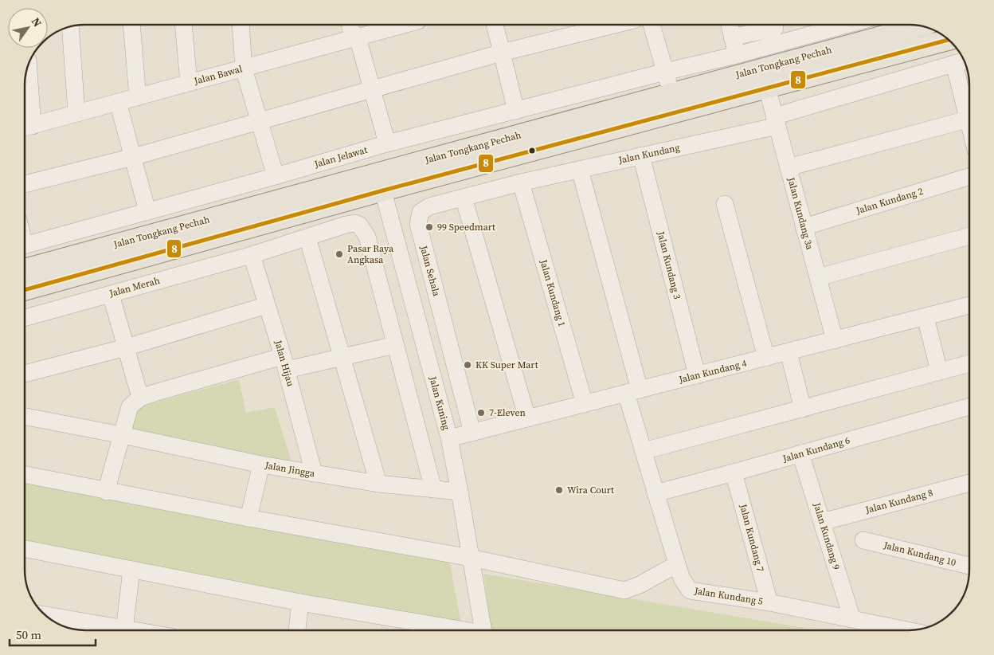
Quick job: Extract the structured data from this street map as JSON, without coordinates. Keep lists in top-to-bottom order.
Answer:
{
  "streets": {
    "main road": ["Jalan Tongkang Pechah"],
    "street": [
      "Jalan Bawal",
      "Jalan Kundang",
      "Jalan Jelawat",
      "Jalan Kundang 2",
      "Jalan Kundang 3a",
      "Jalan Kundang 3",
      "Jalan Sehala",
      "Jalan Merah",
      "Jalan Kundang 1",
      "Jalan Hijau",
      "Jalan Kundang 4",
      "Jalan Kuning",
      "Jalan Kundang 6",
      "Jalan Jingga",
      "Jalan Kundang 8",
      "Jalan Kundang 9",
      "Jalan Kundang 7",
      "Jalan Kundang 10",
      "Jalan Kundang 5"
    ]
  },
  "crossings": [
    ["Jalan Tongkang Pechah", "Jalan Kundang 3a"],
    ["Jalan Tongkang Pechah", "Jalan Kuning"],
    ["Jalan Kundang", "Jalan Kundang 3a"],
    ["Jalan Kundang", "Jalan Kundang 3"],
    ["Jalan Kundang", "Jalan Sehala"],
    ["Jalan Kundang", "Jalan Kundang 1"],
    ["Jalan Kundang", "Jalan Kundang 5"],
    ["Jalan Kundang 2", "Jalan Kundang 3a"],
    ["Jalan Kundang 3a", "Jalan Kundang 4"],
    ["Jalan Kundang 3", "Jalan Kundang 4"],
    ["Jalan Sehala", "Jalan Kundang 1"],
    ["Jalan Sehala", "Jalan Kundang 4"],
    ["Jalan Merah", "Jalan Hijau"],
    ["Jalan Merah", "Jalan Jingga"],
    ["Jalan Kundang 1", "Jalan Kundang 4"],
    ["Jalan Hijau", "Jalan Jingga"],
    ["Jalan Kundang 4", "Jalan Kuning"],
    ["Jalan Kundang 4", "Jalan Kundang 5"],
    ["Jalan Kuning", "Jalan Jingga"],
    ["Jalan Kundang 6", "Jalan Kundang 9"],
    ["Jalan Kundang 6", "Jalan Kundang 7"],
    ["Jalan Kundang 6", "Jalan Kundang 5"],
    ["Jalan Kundang 8", "Jalan Kundang 9"],
    ["Jalan Kundang 9", "Jalan Kundang 5"],
    ["Jalan Kundang 7", "Jalan Kundang 5"]
  ],
  "places": [
    "99 Speedmart",
    "Pasar Raya Angkasa",
    "KK Super Mart",
    "7-Eleven",
    "Wira Court"
  ],
  "lines": ["transit line 8"],
  "scale_bar": "50 m",
  "north": "top right"
}
